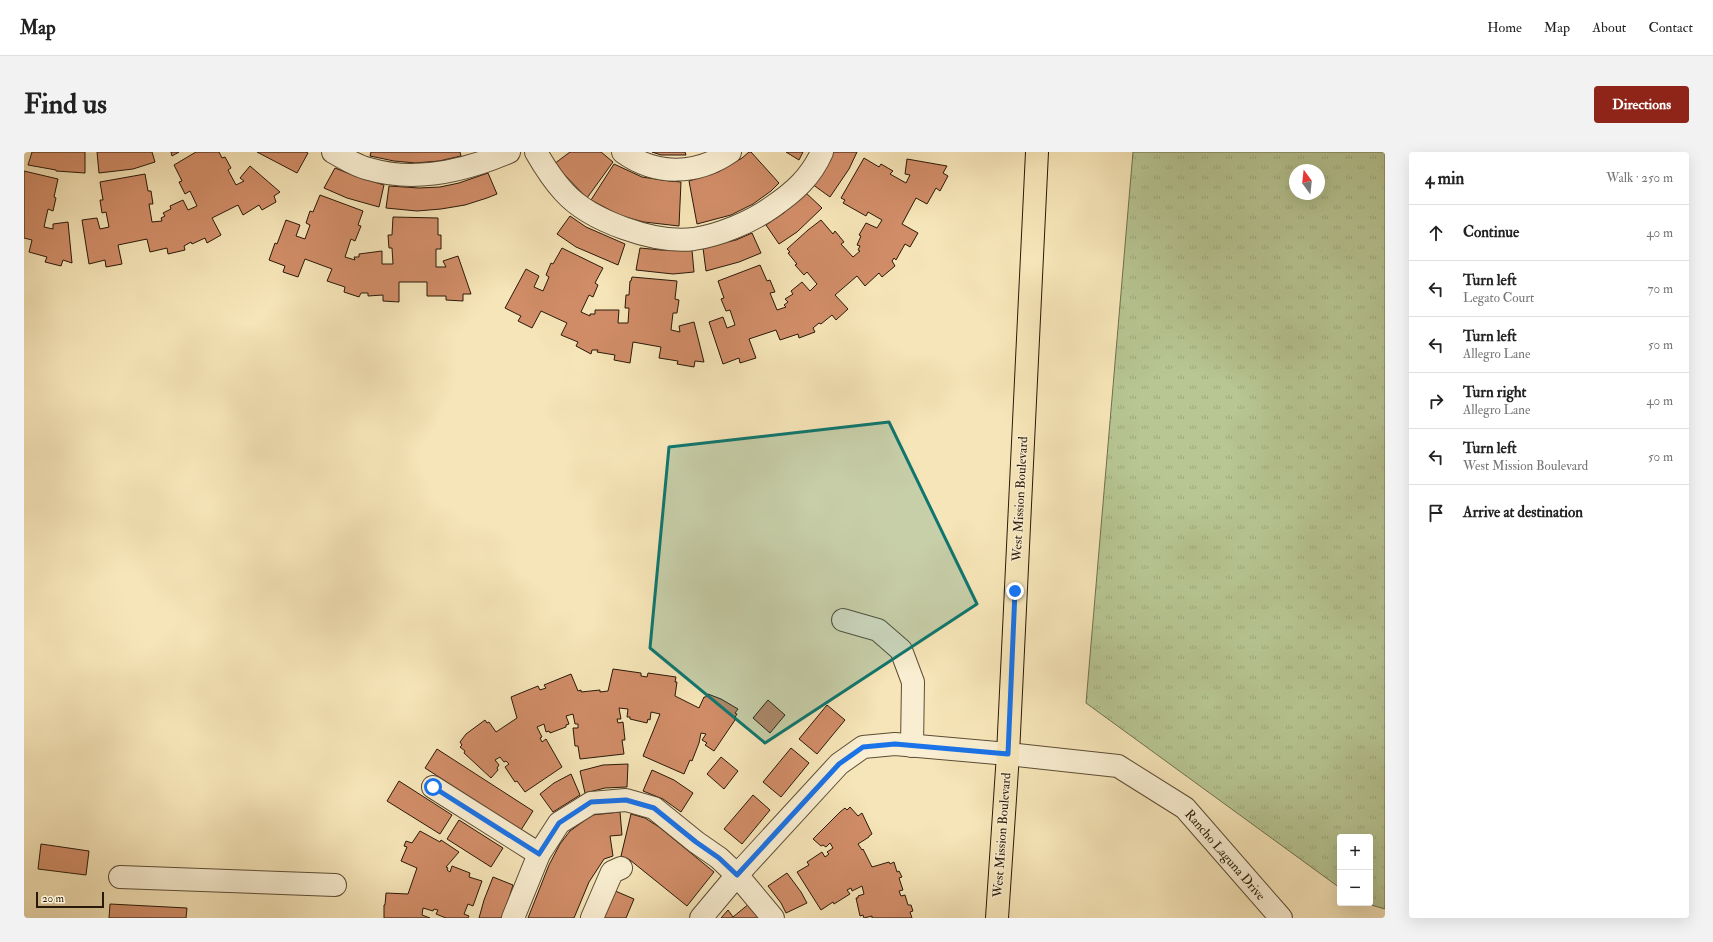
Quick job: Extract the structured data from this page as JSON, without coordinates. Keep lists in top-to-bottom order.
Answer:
{
  "streets": {
    "main road": ["West Mission Boulevard"],
    "street": ["Rancho Laguna Drive"]
  },
  "crossings": [
    ["West Mission Boulevard", "Rancho Laguna Drive"]
  ],
  "scale_bar": "20 m",
  "north": "top",
  "page": {
    "header": "Map",
    "nav": [
      "Home",
      "Map",
      "About",
      "Contact"
    ],
    "buttons": "Directions",
    "title": "Find us",
    "heading": ["4 min", "Walk · 250 m"],
    "list": [
      ["Continue", "40 m"],
      ["Turn left", "Legato Court", "70 m"],
      ["Turn left", "Allegro Lane", "50 m"],
      ["Turn right", "Allegro Lane", "40 m"],
      ["Turn left", "West Mission Boulevard", "50 m"],
      "Arrive at destination"
    ],
    "map_buttons": ["+", "−"],
    "scale": "20 m"
  }
}
